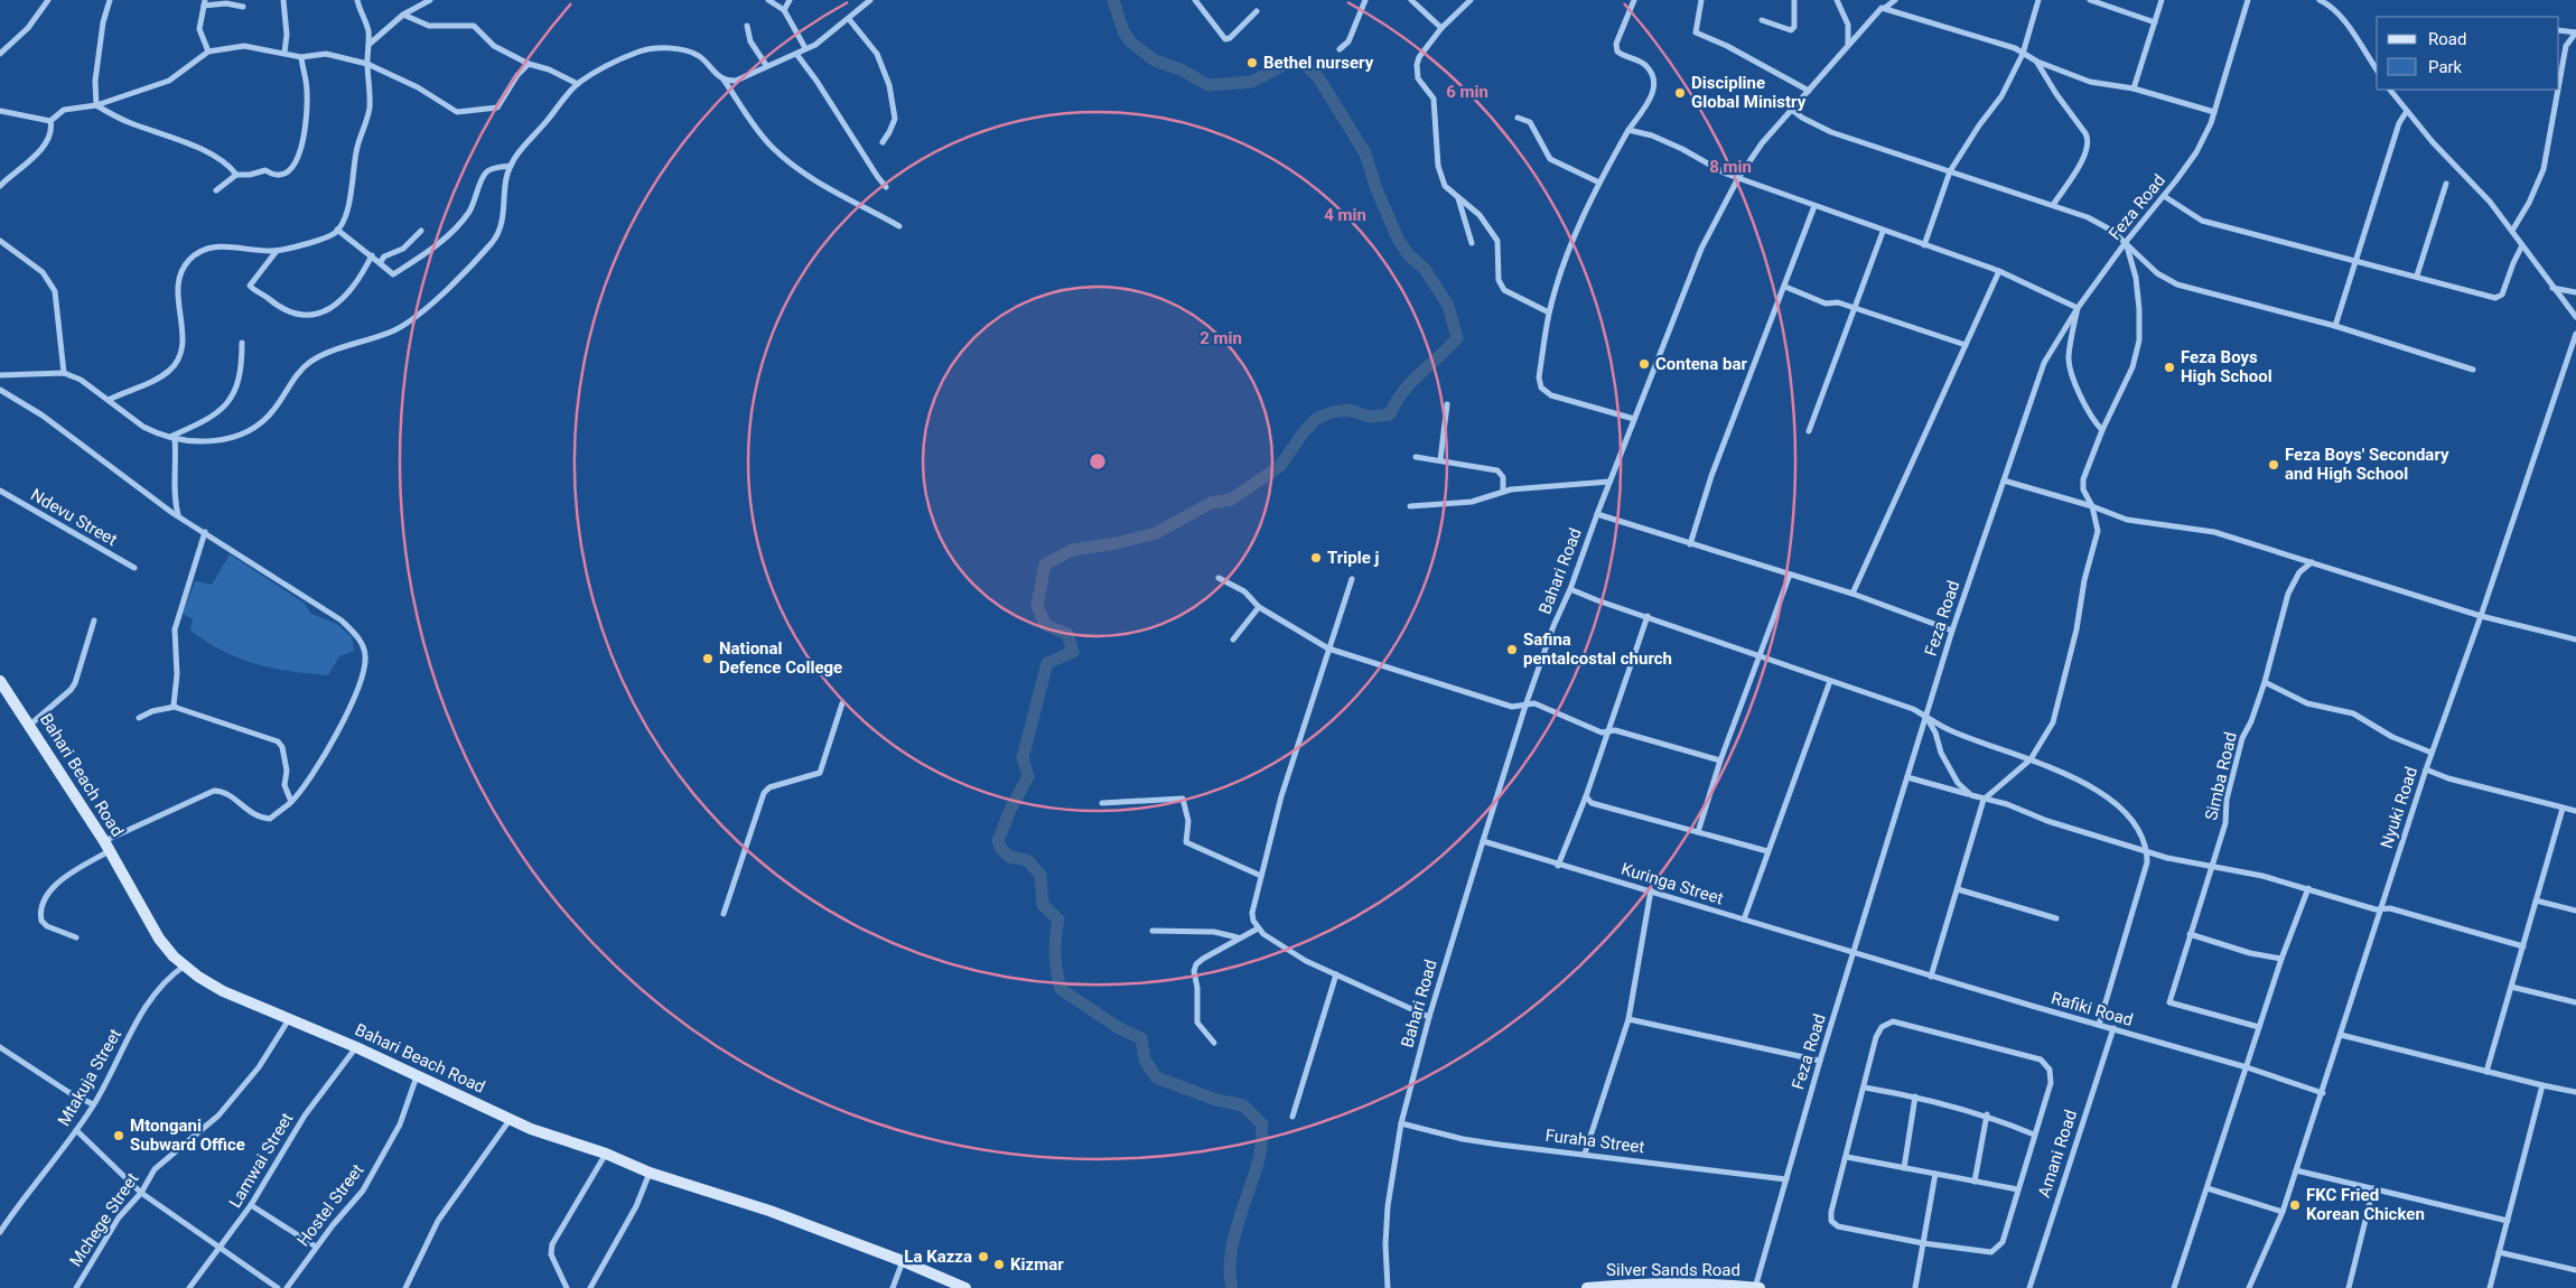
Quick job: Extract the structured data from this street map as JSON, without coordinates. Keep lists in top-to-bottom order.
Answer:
{
  "streets": {
    "street": [
      "Feza Road",
      "Ndevu Street",
      "Bahari Road",
      "Bahari Beach Road",
      "Simba Road",
      "Nyuki Road",
      "Kuringa Street",
      "Rafiki Road",
      "Mtakuja Street",
      "Furaha Street",
      "Amani Road",
      "Lamwai Street",
      "Hostel Street",
      "Mchege Street",
      "Silver Sands Road"
    ]
  },
  "crossings": [
    ["Feza Road", "Kuringa Street"],
    ["Feza Road", "Rafiki Road"],
    ["Feza Road", "Furaha Street"],
    ["Feza Road", "Silver Sands Road"],
    ["Bahari Road", "Kuringa Street"],
    ["Bahari Road", "Furaha Street"],
    ["Bahari Beach Road", "Mtakuja Street"],
    ["Bahari Beach Road", "Lamwai Street"],
    ["Bahari Beach Road", "Hostel Street"],
    ["Bahari Beach Road", "Mchege Street"],
    ["Nyuki Road", "Rafiki Road"],
    ["Kuringa Street", "Rafiki Road"],
    ["Rafiki Road", "Amani Road"]
  ],
  "places": [
    "Bethel nursery",
    "Discipline Global Ministry",
    "Contena bar",
    "Feza Boys High School",
    "Feza Boys' Secondary and High School",
    "Triple j",
    "Safina pentalcostal church",
    "National Defence College",
    "Mtongani Subward Office",
    "FKC Fried Korean Chicken",
    "La Kazza",
    "Kizmar"
  ],
  "legend": ["Road", "Park"],
  "rings": [
    "6 min",
    "8 min",
    "4 min",
    "2 min"
  ]
}
